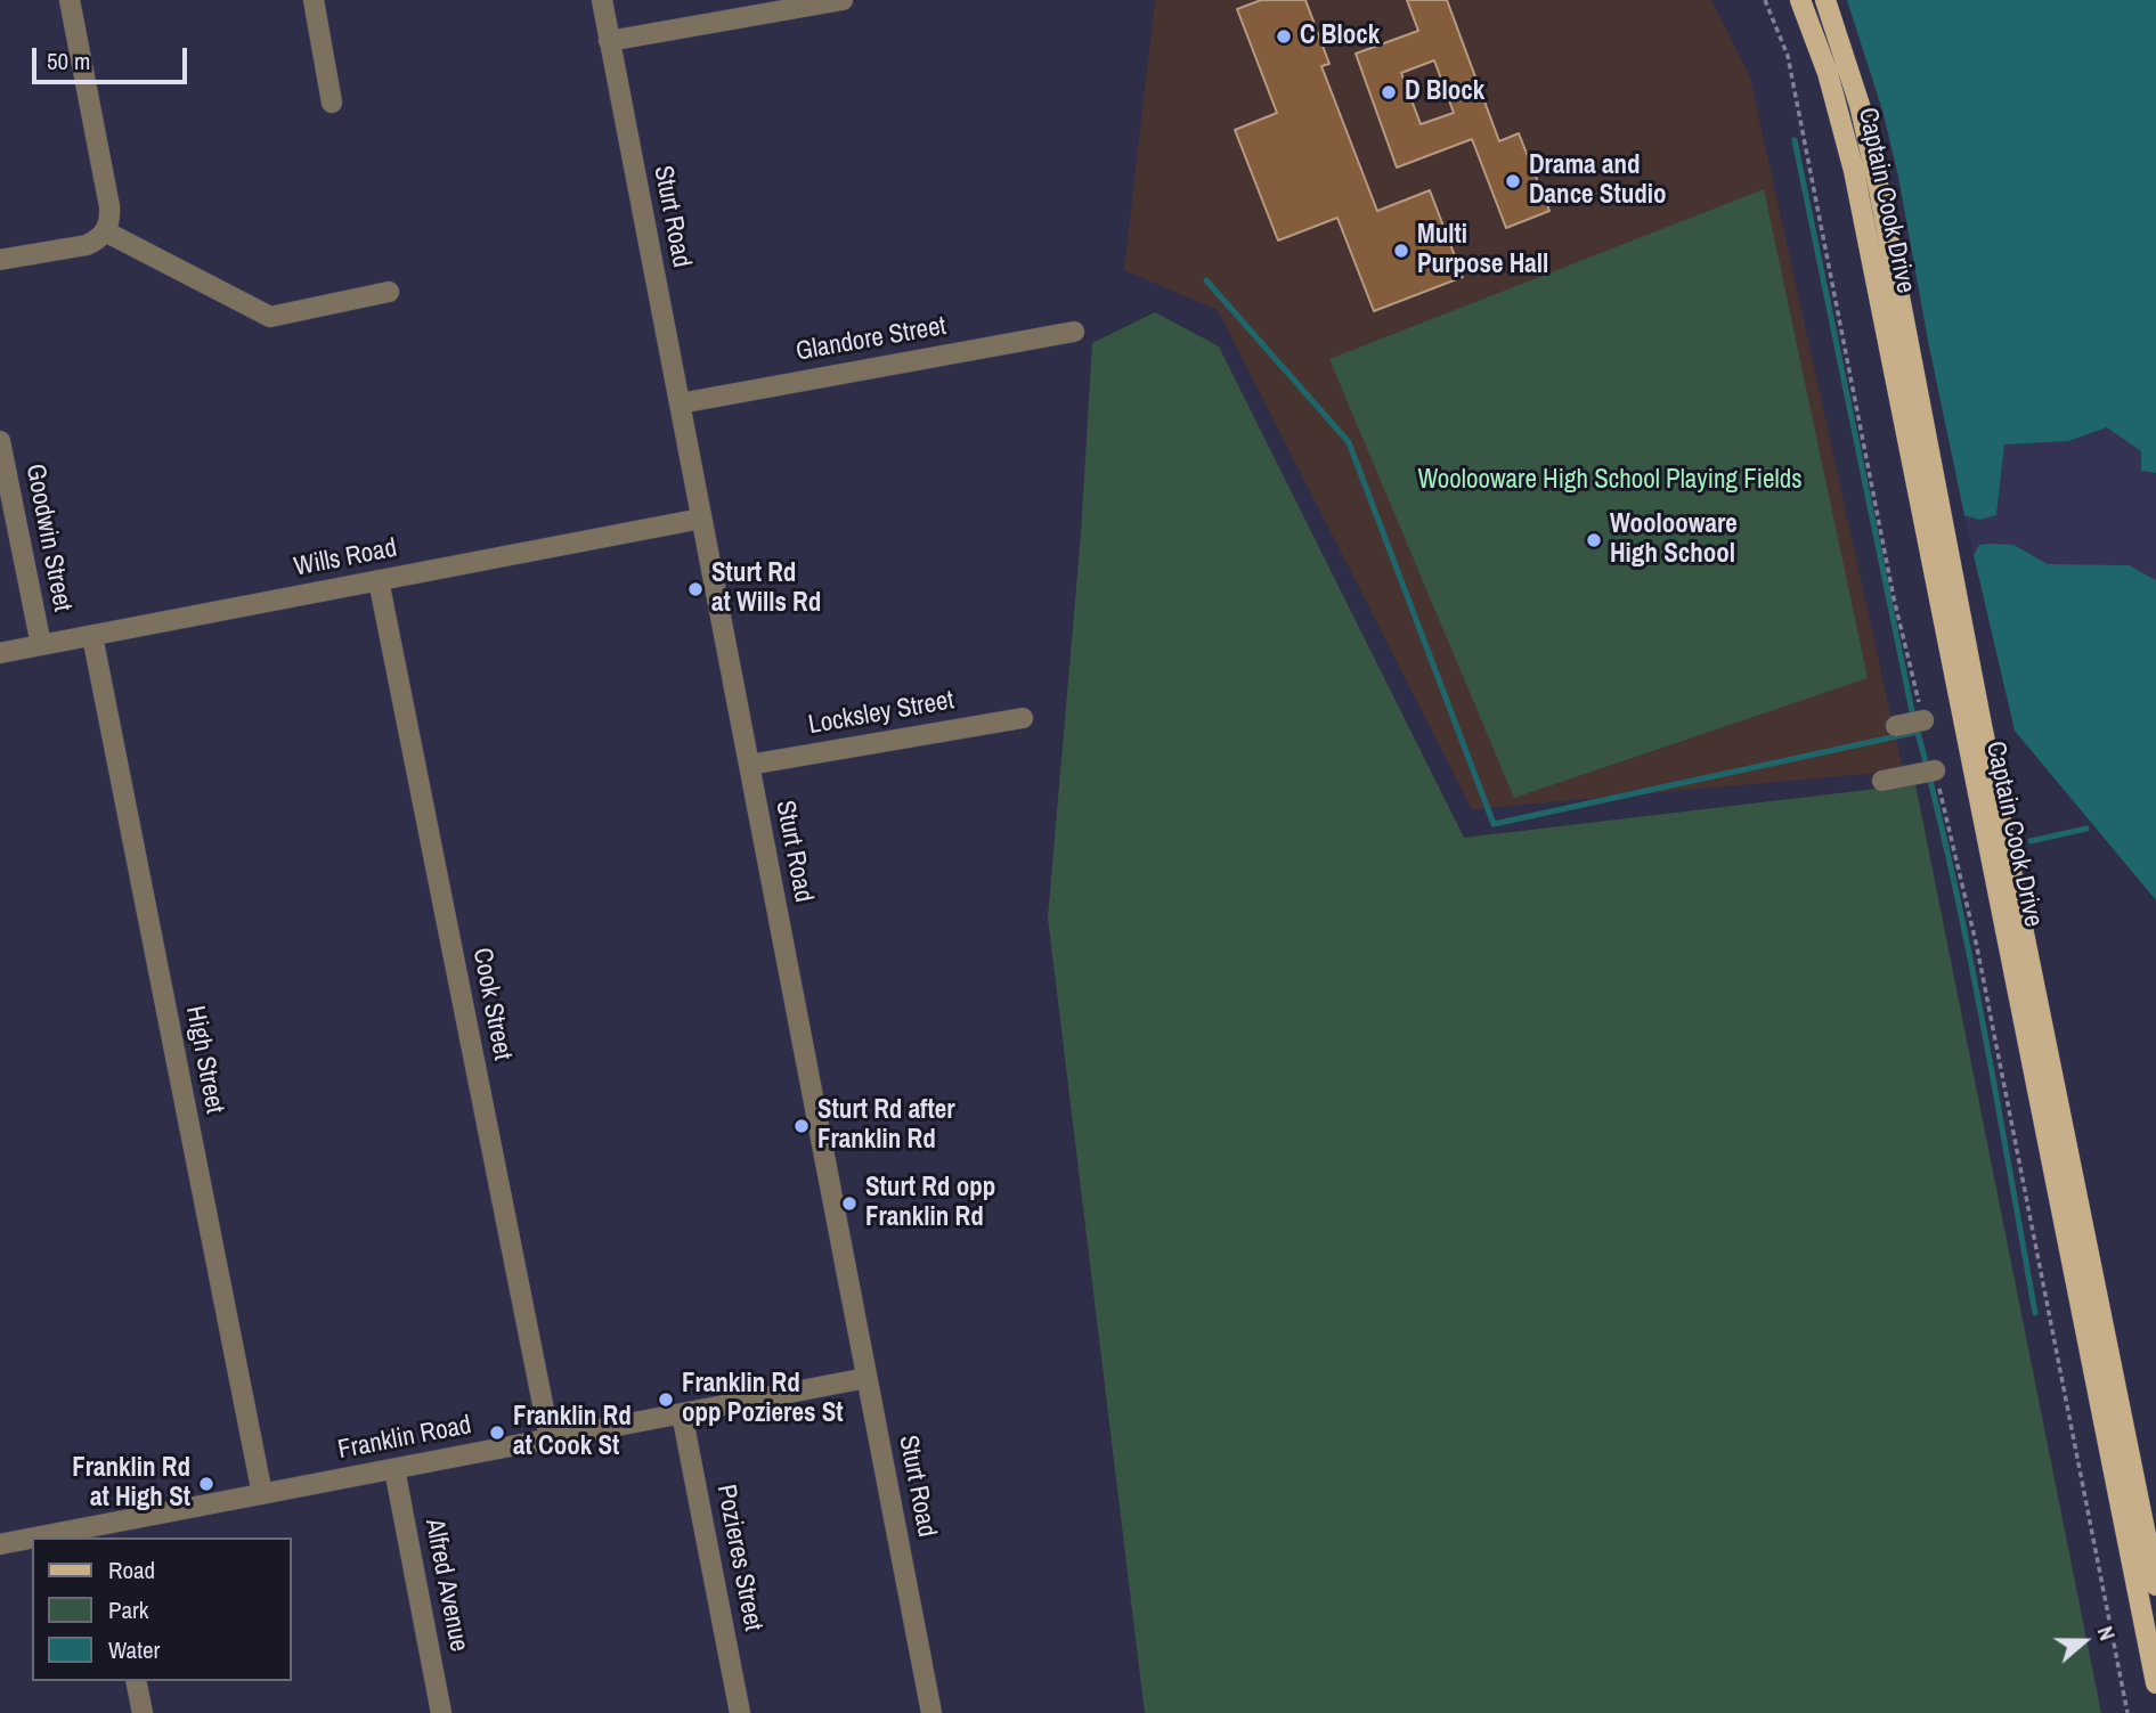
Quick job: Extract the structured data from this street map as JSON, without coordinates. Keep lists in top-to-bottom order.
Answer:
{
  "streets": {
    "main road": ["Captain Cook Drive"],
    "street": [
      "Sturt Road",
      "Glandore Street",
      "Goodwin Street",
      "Wills Road",
      "Locksley Street",
      "Cook Street",
      "High Street",
      "Franklin Road",
      "Pozieres Street",
      "Alfred Avenue"
    ]
  },
  "crossings": [
    ["Sturt Road", "Glandore Street"],
    ["Sturt Road", "Wills Road"],
    ["Sturt Road", "Locksley Street"],
    ["Sturt Road", "Franklin Road"],
    ["Goodwin Street", "Wills Road"],
    ["Wills Road", "Cook Street"],
    ["Wills Road", "High Street"],
    ["Cook Street", "Franklin Road"],
    ["High Street", "Franklin Road"],
    ["Franklin Road", "Pozieres Street"],
    ["Franklin Road", "Alfred Avenue"]
  ],
  "parks": ["Woolooware High School Playing Fields"],
  "places": [
    "C Block",
    "D Block",
    "Drama and Dance Studio",
    "Multi Purpose Hall",
    "Woolooware High School",
    "Sturt Rd at Wills Rd",
    "Sturt Rd after Franklin Rd",
    "Sturt Rd opp Franklin Rd",
    "Franklin Rd opp Pozieres St",
    "Franklin Rd at Cook St",
    "Franklin Rd at High St"
  ],
  "legend": ["Road", "Park", "Water"],
  "scale_bar": "50 m",
  "north": "right"
}
